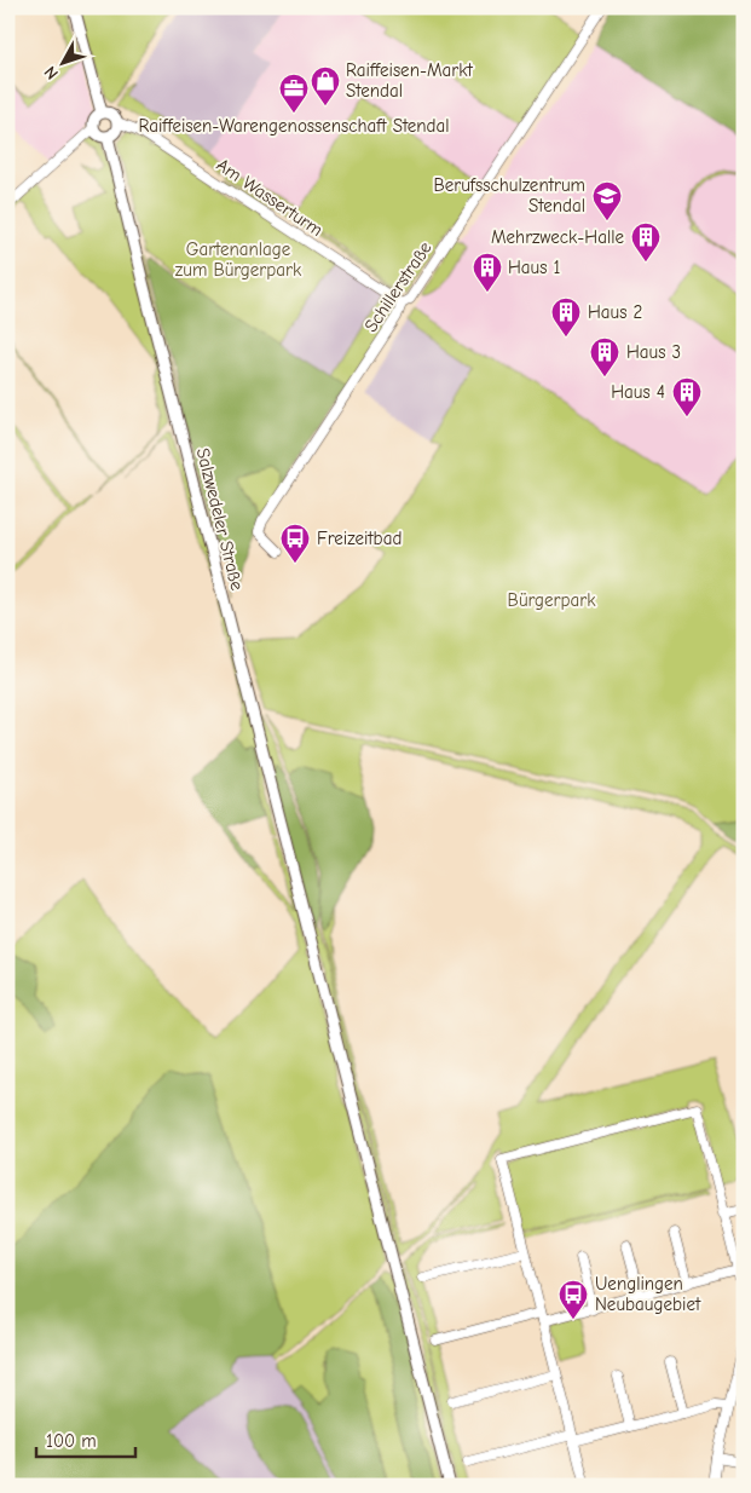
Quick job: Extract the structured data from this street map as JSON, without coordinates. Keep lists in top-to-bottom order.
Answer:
{
  "streets": {
    "main road": ["Salzwedeler Straße"],
    "street": ["Am Wasserturm", "Schillerstraße"]
  },
  "crossings": [
    ["Am Wasserturm", "Schillerstraße"],
    ["Am Wasserturm", "Salzwedeler Straße"]
  ],
  "parks": ["Gartenanlage zum Bürgerpark", "Bürgerpark"],
  "places": {
    "shop": ["Raiffeisen-Markt Stendal"],
    "office": ["Raiffeisen-Warengenossenschaft Stendal"],
    "school or university": ["Berufsschulzentrum Stendal"],
    "building": [
      "Mehrzweck-Halle",
      "Haus 1",
      "Haus 2",
      "Haus 3",
      "Haus 4"
    ],
    "bus stop": ["Freizeitbad", "Uenglingen Neubaugebiet"]
  },
  "scale_bar": "100 m",
  "north": "bottom left"
}
